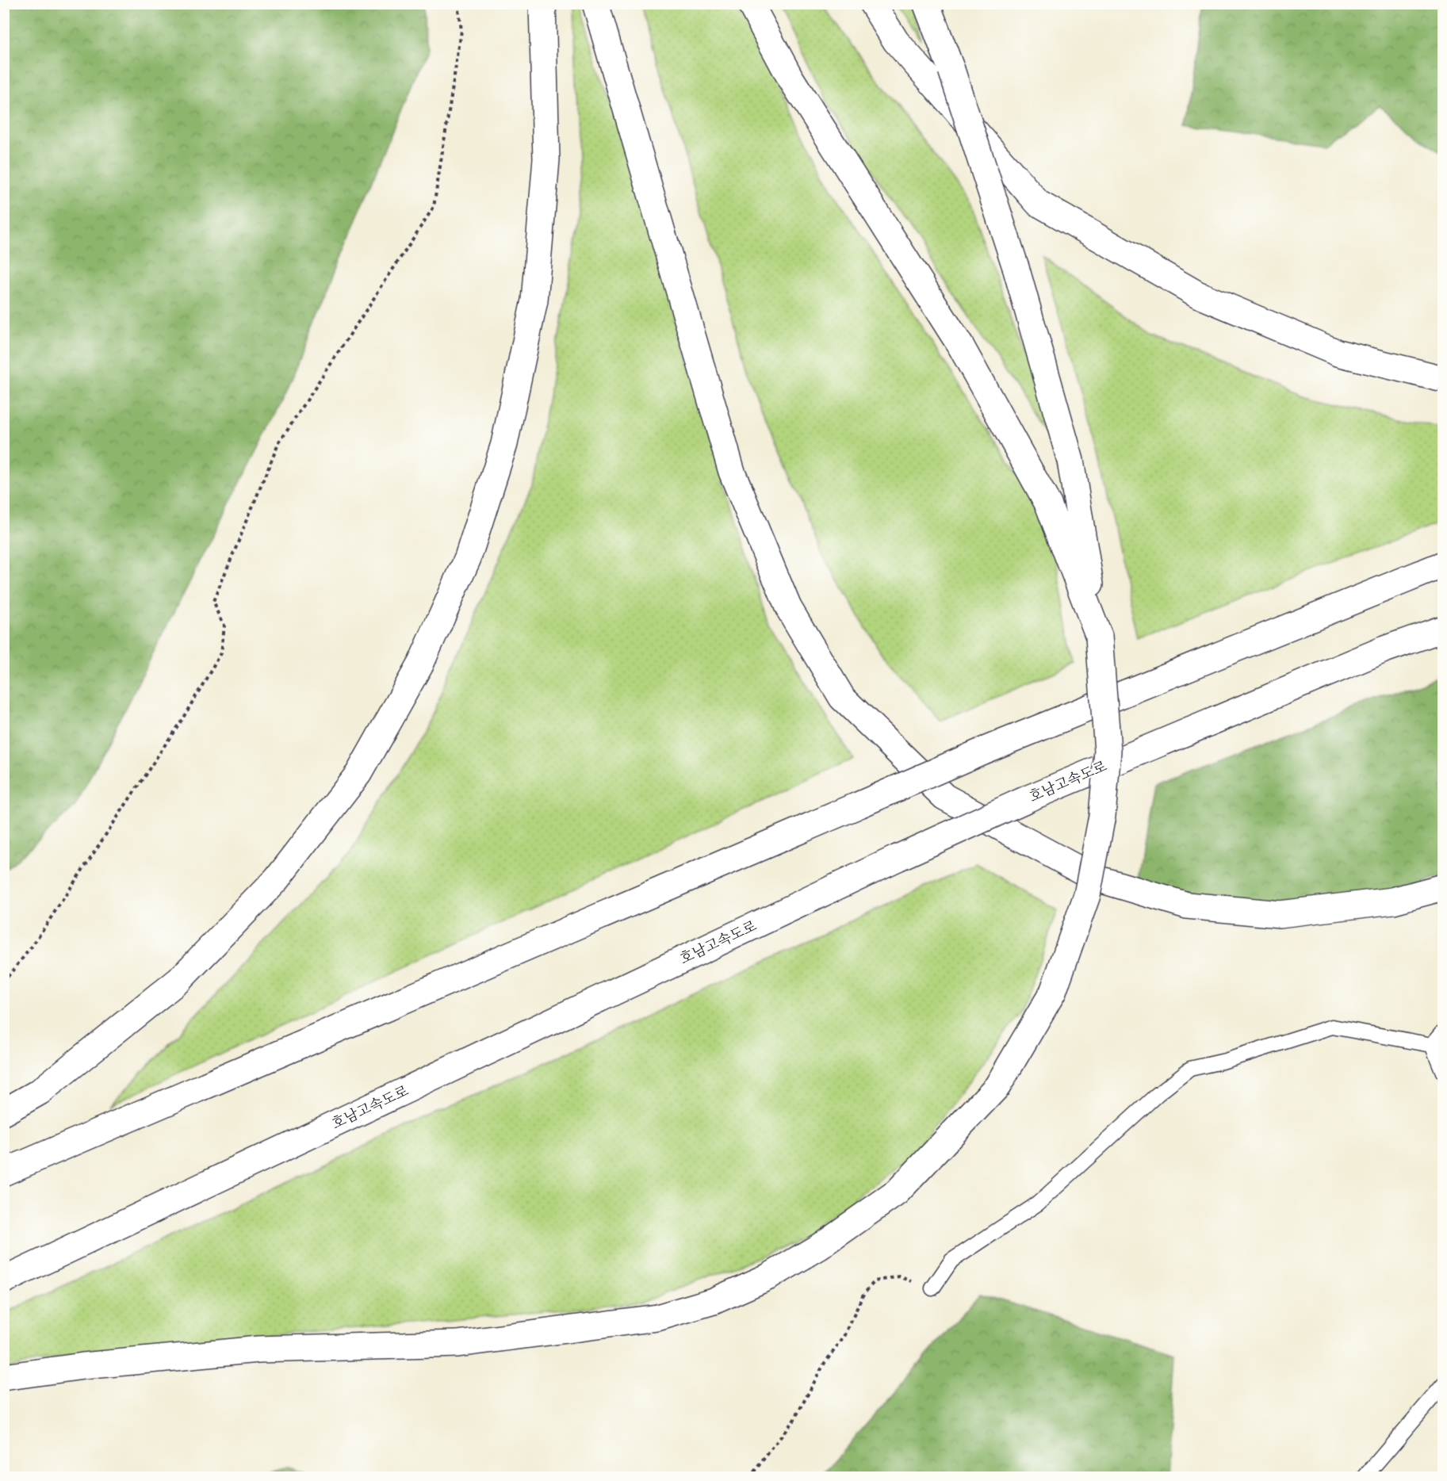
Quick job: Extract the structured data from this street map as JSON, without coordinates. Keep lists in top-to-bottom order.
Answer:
{
  "streets": {
    "highway": ["호남고속도로"]
  }
}
